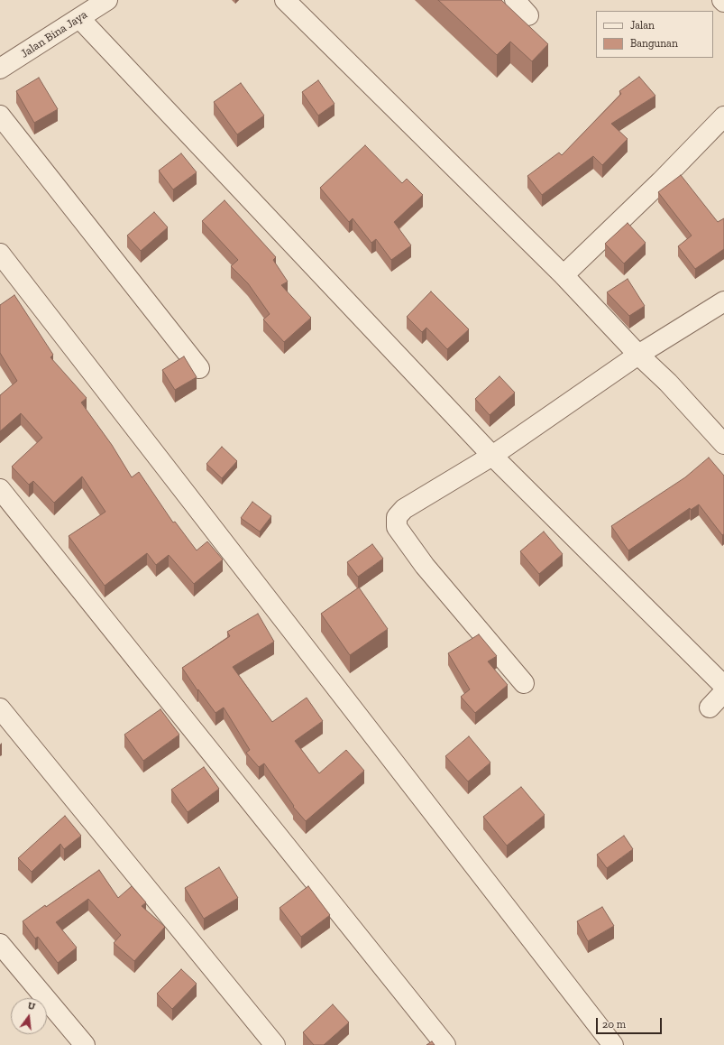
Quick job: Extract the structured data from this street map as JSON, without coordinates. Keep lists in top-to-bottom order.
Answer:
{
  "streets": {
    "street": ["Jalan Bina Jaya"]
  },
  "legend": ["Jalan", "Bangunan"],
  "scale_bar": "20 m",
  "north": "top"
}
